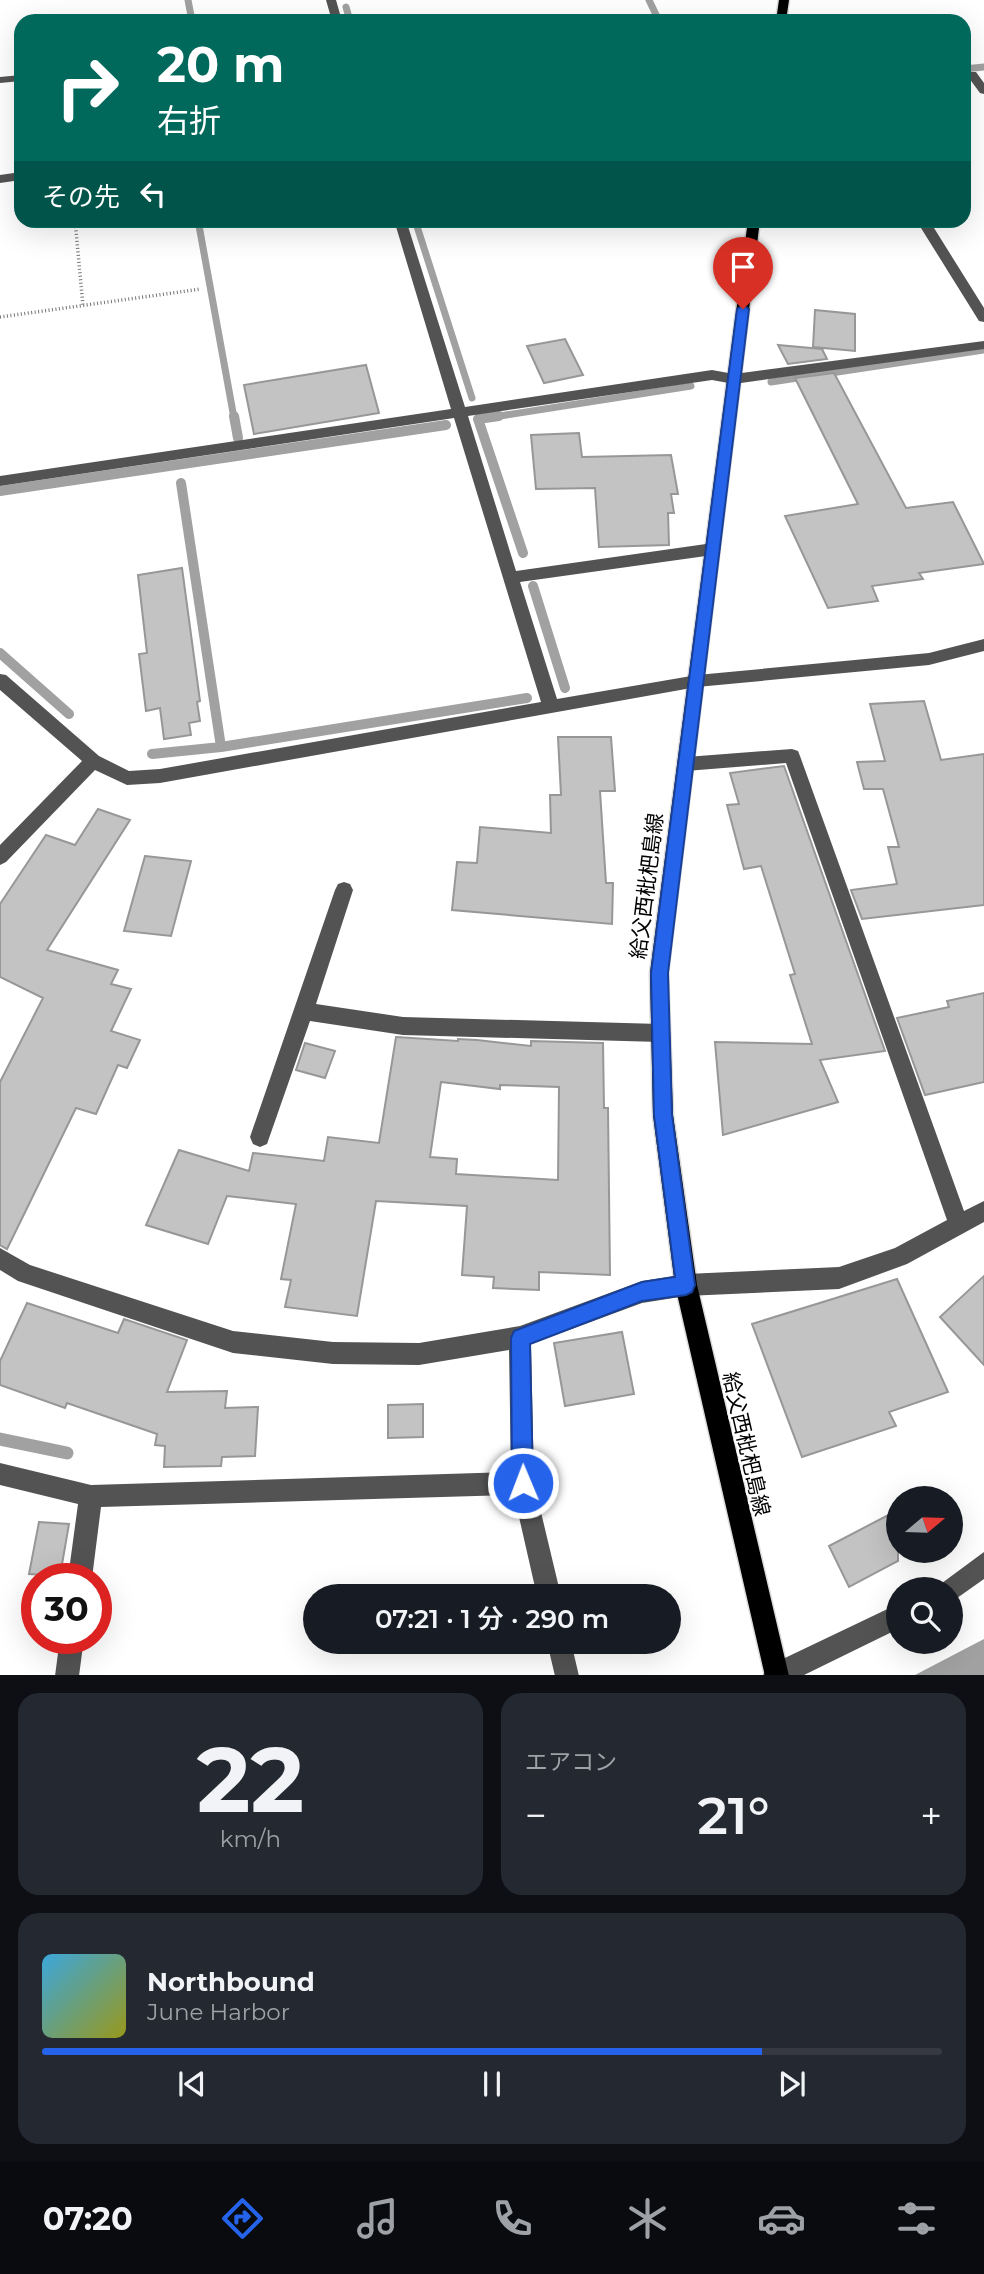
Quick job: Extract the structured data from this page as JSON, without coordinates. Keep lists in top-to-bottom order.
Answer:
{
  "streets": {
    "main road": ["給父西枇杷島線"]
  },
  "north": "right",
  "page": {
    "turn": ["20 m", "右折"],
    "then": "その先",
    "limit": "30",
    "trip": "07:21 · 1 分 · 290 m",
    "tile": [
      ["22", "km/h"],
      "エアコン"
    ],
    "heat": ["−", "21°", "+"],
    "song": ["Northbound", "June Harbor"],
    "tabs": "07:20"
  }
}
